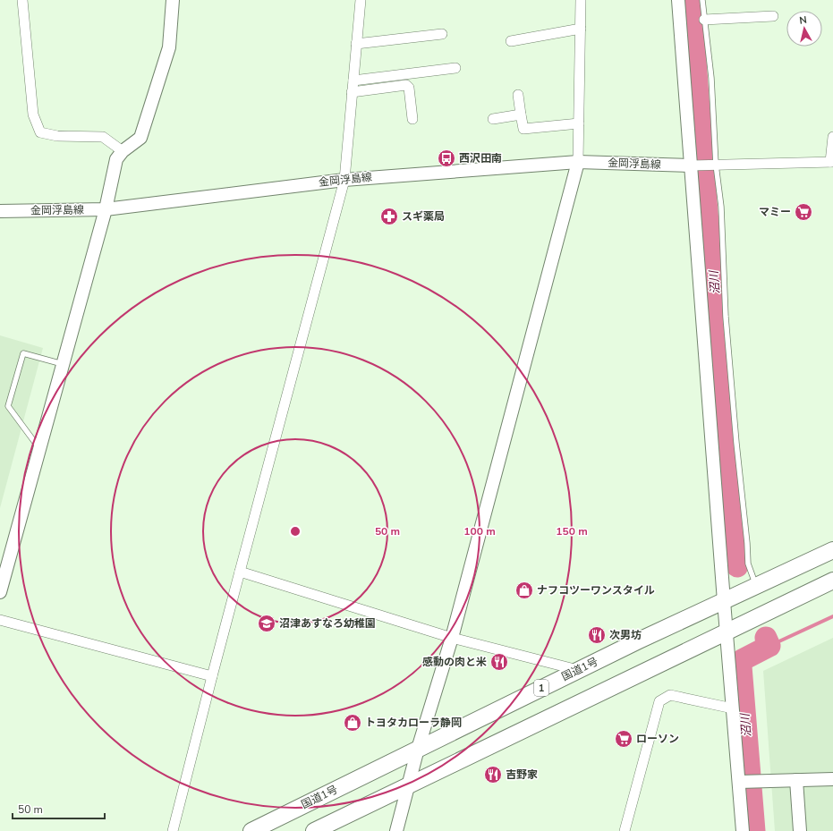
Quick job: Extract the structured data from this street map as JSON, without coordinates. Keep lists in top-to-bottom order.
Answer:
{
  "streets": {
    "highway": ["国道1号", "1"],
    "street": ["金岡浮島線"]
  },
  "water": ["沼川"],
  "places": {
    "bus stop": ["西沢田南"],
    "supermarket": ["マミー", "ローソン"],
    "pharmacy": ["スギ薬局"],
    "shop": ["ナフコツーワンスタイル", "トヨタカローラ静岡"],
    "school or university": ["沼津あすなろ幼稚園"],
    "restaurant": ["次男坊", "感動の肉と米", "吉野家"]
  },
  "scale_bar": "50 m",
  "north": "top",
  "rings": ["50 m", "100 m", "150 m"]
}
